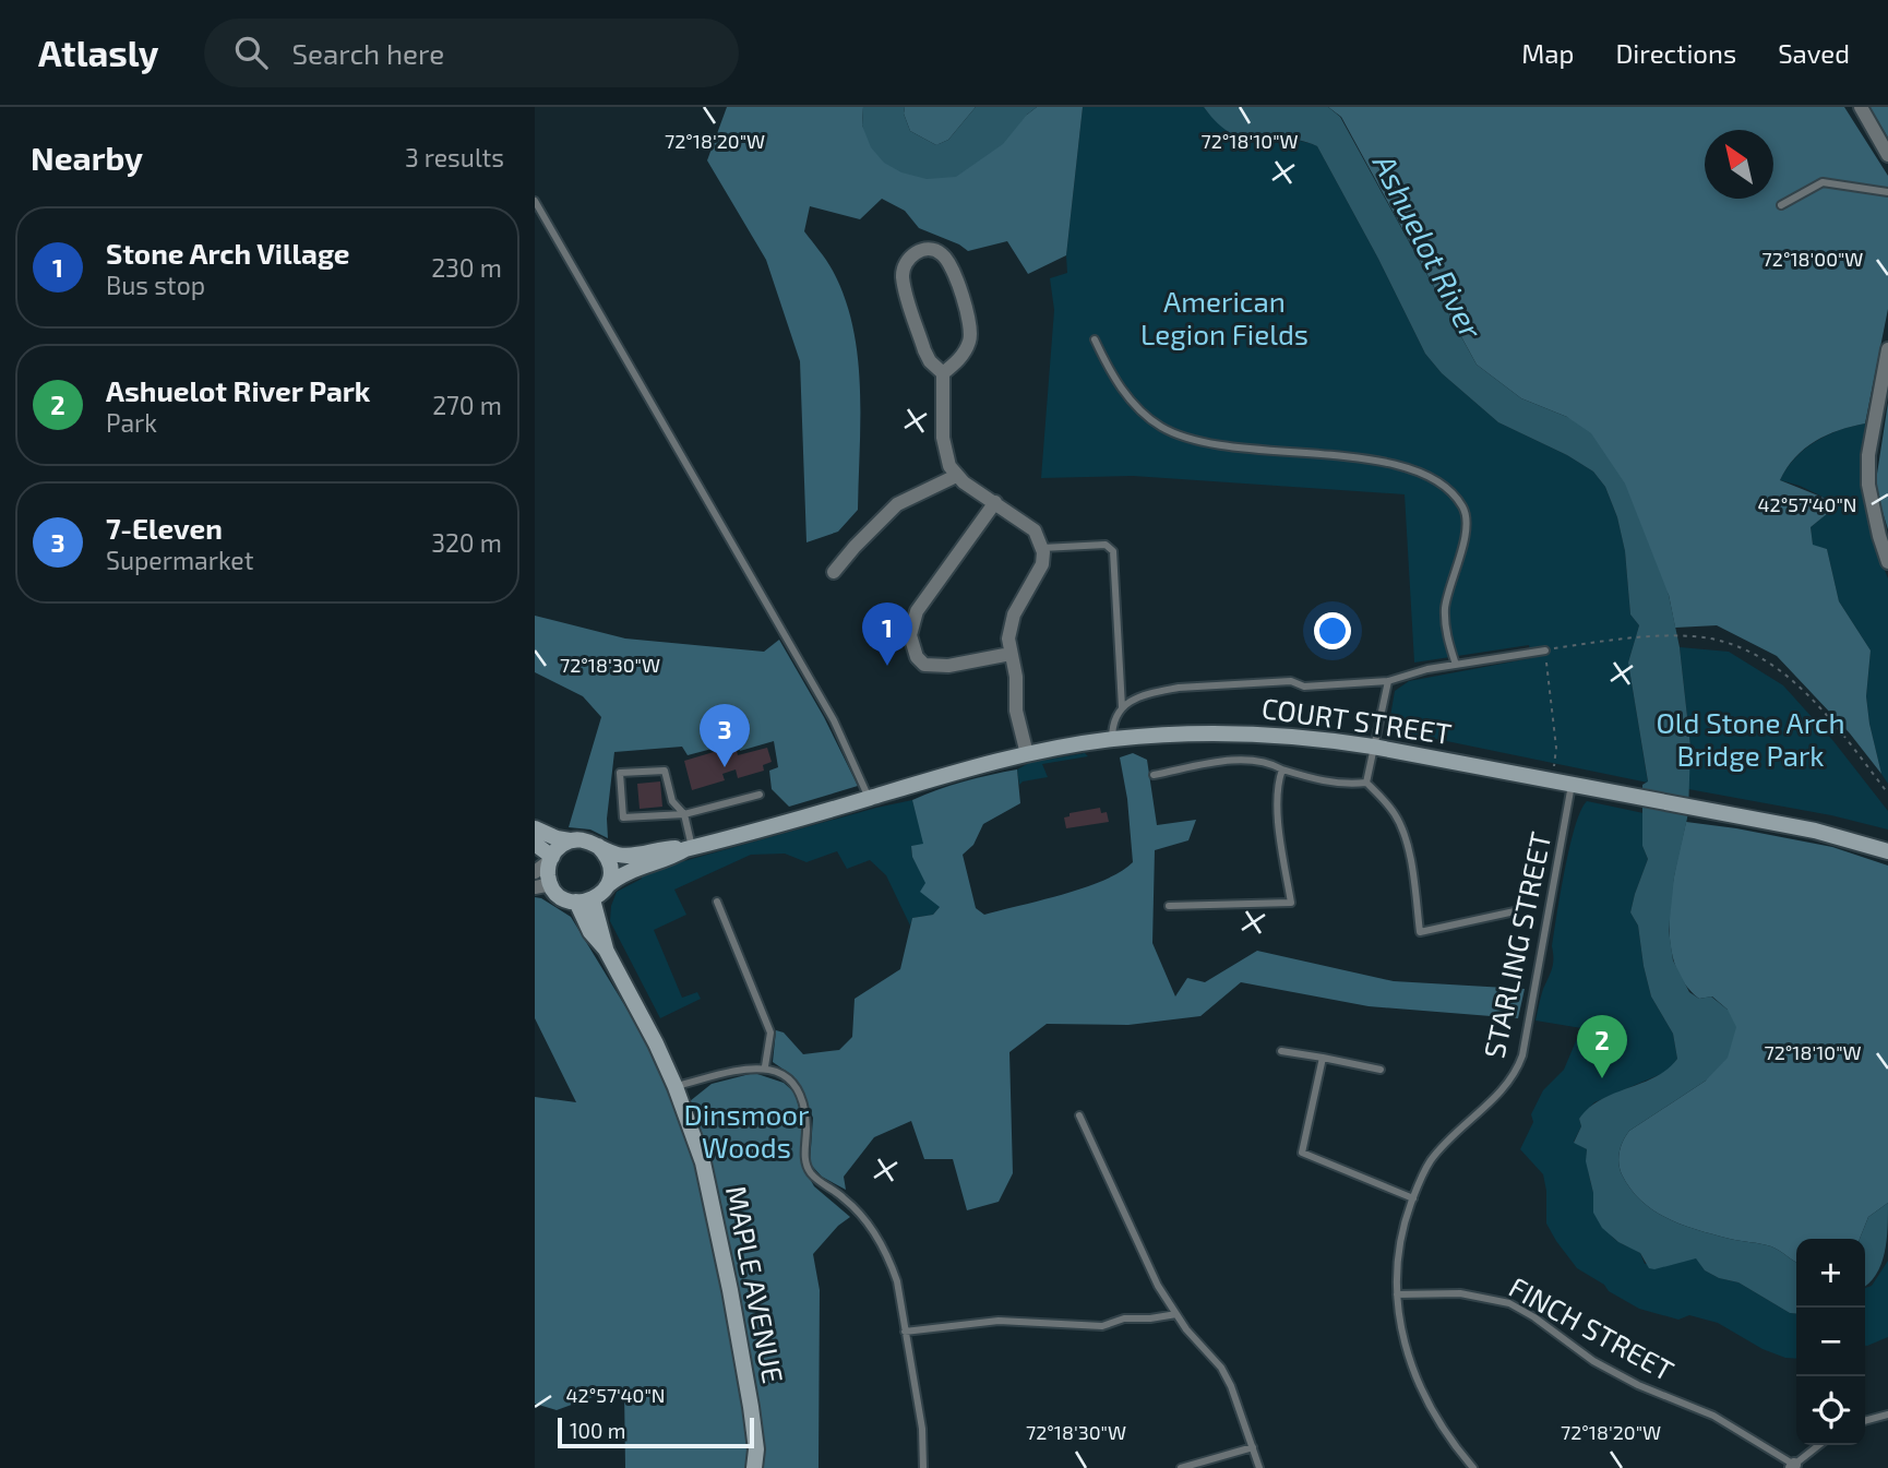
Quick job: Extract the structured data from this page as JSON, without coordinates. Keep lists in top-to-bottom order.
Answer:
{
  "streets": {
    "main road": ["COURT STREET", "MAPLE AVENUE"],
    "lane": ["STARLING STREET", "FINCH STREET"]
  },
  "crossings": [
    ["COURT STREET", "STARLING STREET"],
    ["COURT STREET", "MAPLE AVENUE"],
    ["STARLING STREET", "FINCH STREET"]
  ],
  "water": ["Ashuelot River"],
  "parks": ["American Legion Fields", "Old Stone Arch Bridge Park", "Dinsmoor Woods"],
  "scale_bar": "100 m",
  "north": "top left",
  "page": {
    "header": "Atlasly",
    "search": "Search here",
    "nav": ["Map", "Directions", "Saved"],
    "heading": ["Nearby", "3 results"],
    "list": [
      {
        "mark": "1",
        "name": "Stone Arch Village",
        "note": "Bus stop",
        "value": "230 m"
      },
      {
        "mark": "2",
        "name": "Ashuelot River Park",
        "note": "Park",
        "value": "270 m"
      },
      {
        "mark": "3",
        "name": "7-Eleven",
        "note": "Supermarket",
        "value": "320 m"
      }
    ],
    "pins": ["1", "3", "2"],
    "map_buttons": ["+", "−"],
    "scale": "100 m"
  },
  "coordinates": [
    "72°18'20\"W",
    "72°18'10\"W",
    "72°18'00\"W",
    "42°57'40\"N",
    "72°18'30\"W"
  ]
}
